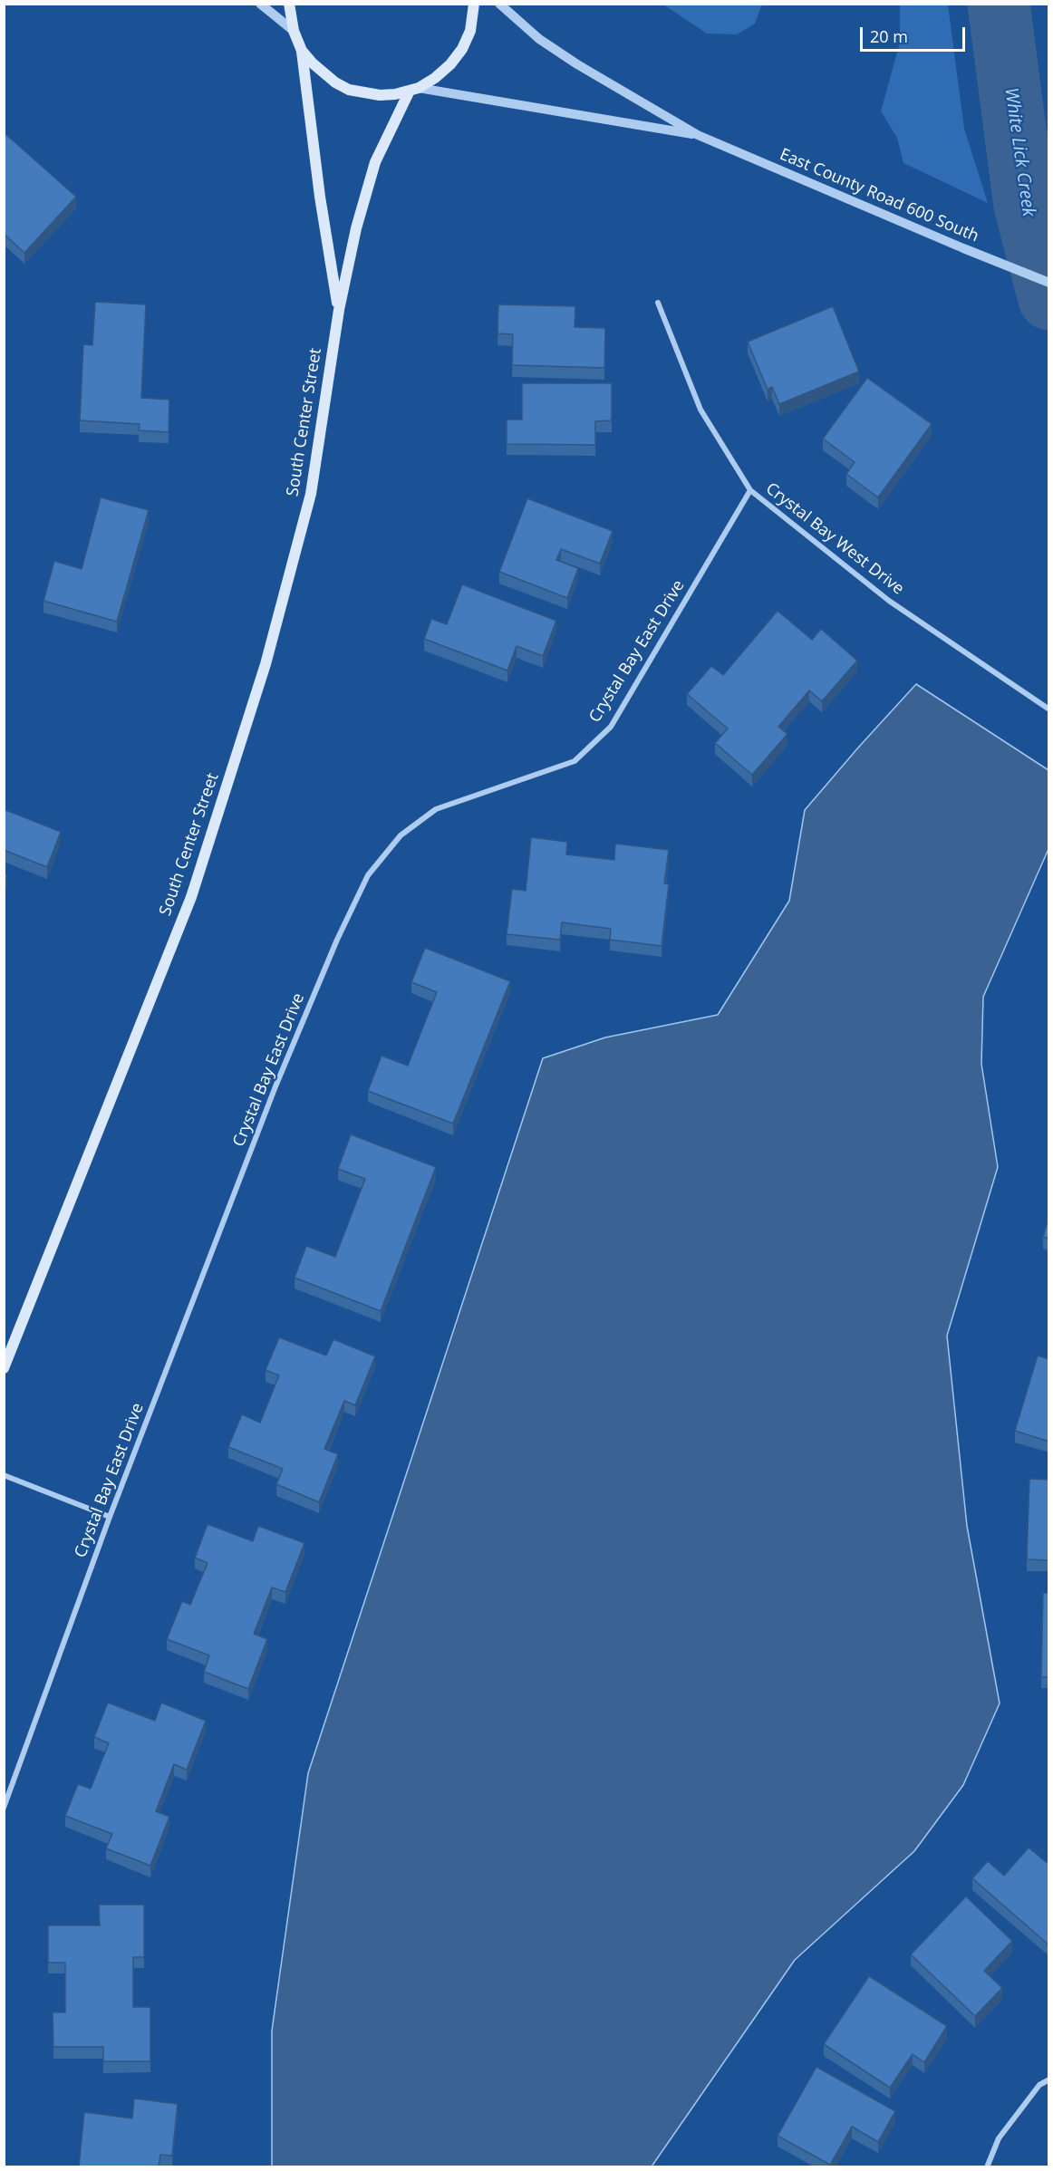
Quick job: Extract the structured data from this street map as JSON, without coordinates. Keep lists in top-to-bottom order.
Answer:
{
  "streets": {
    "main road": ["South Center Street"],
    "street": ["East County Road 600 South", "Crystal Bay West Drive", "Crystal Bay East Drive"]
  },
  "crossings": [
    ["East County Road 600 South", "South Center Street"],
    ["Crystal Bay West Drive", "Crystal Bay East Drive"]
  ],
  "water": ["White Lick Creek"],
  "scale_bar": "20 m"
}
